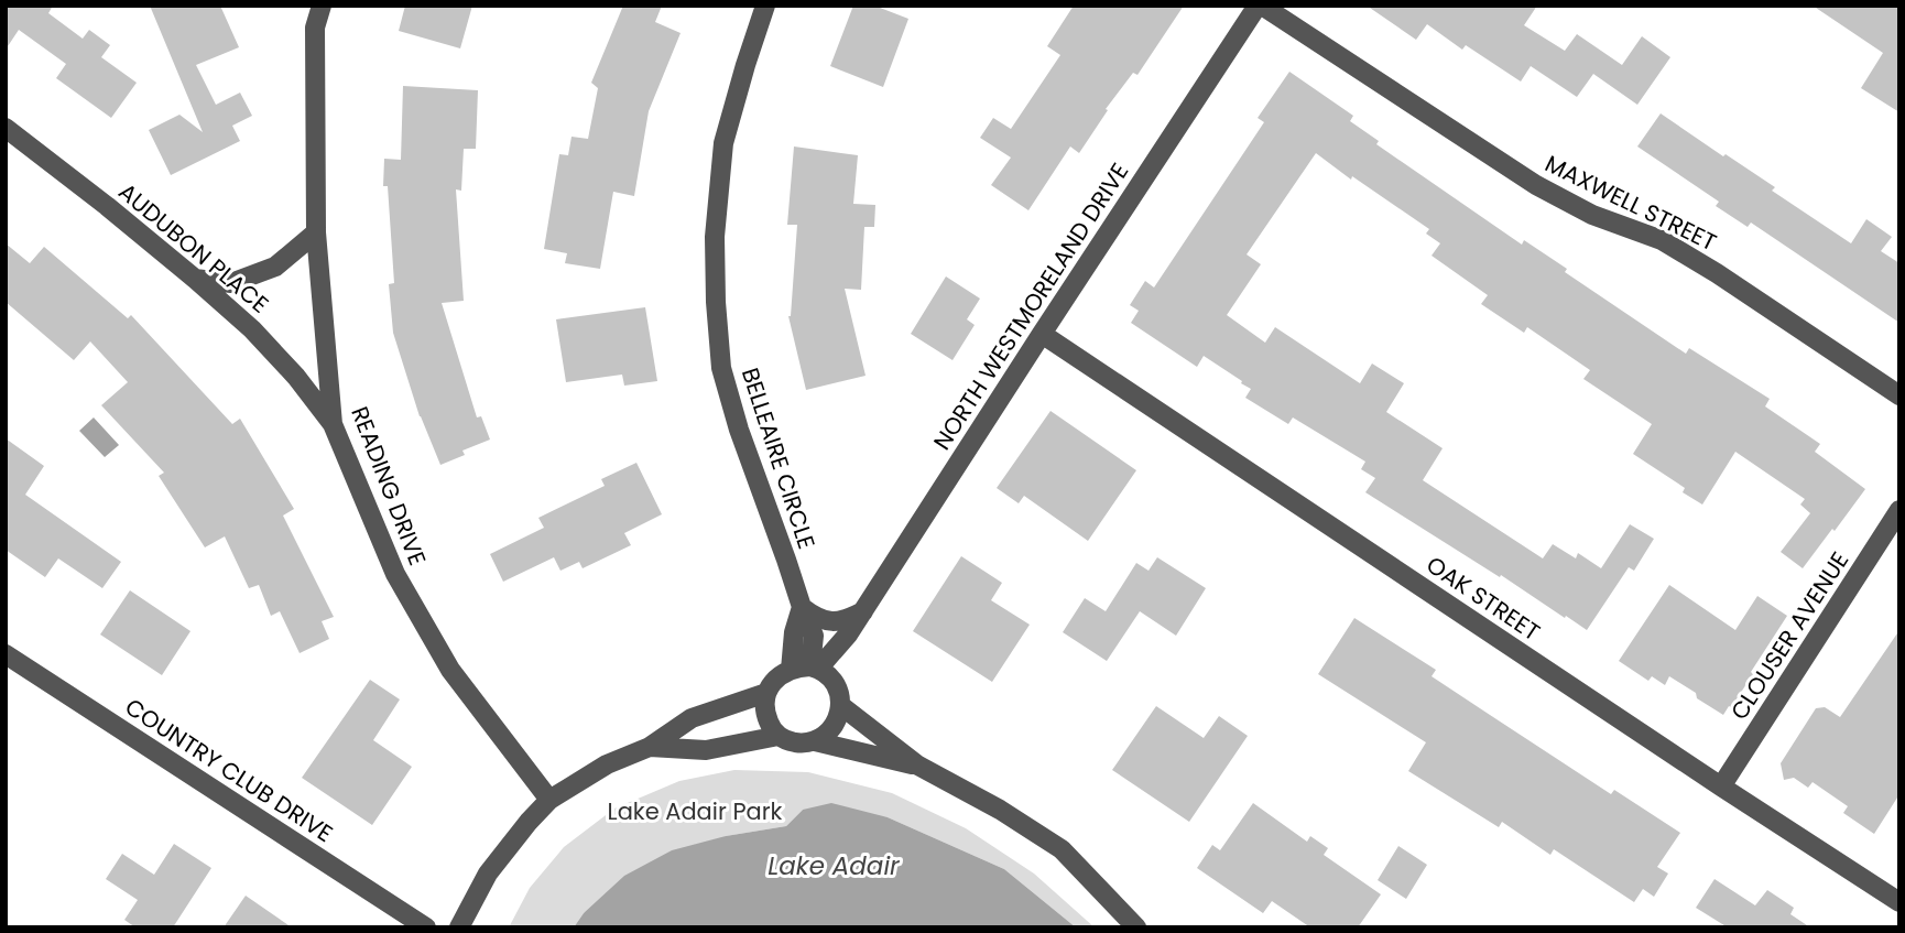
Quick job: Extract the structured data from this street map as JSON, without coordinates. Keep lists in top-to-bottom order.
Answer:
{
  "streets": {
    "street": [
      "MAXWELL STREET",
      "AUDUBON PLACE",
      "NORTH WESTMORELAND DRIVE",
      "BELLEAIRE CIRCLE",
      "READING DRIVE",
      "OAK STREET",
      "CLOUSER AVENUE",
      "COUNTRY CLUB DRIVE"
    ]
  },
  "crossings": [
    ["MAXWELL STREET", "NORTH WESTMORELAND DRIVE"],
    ["AUDUBON PLACE", "READING DRIVE"],
    ["NORTH WESTMORELAND DRIVE", "OAK STREET"],
    ["OAK STREET", "CLOUSER AVENUE"]
  ],
  "water": ["Lake Adair"],
  "parks": ["Lake Adair Park"]
}
